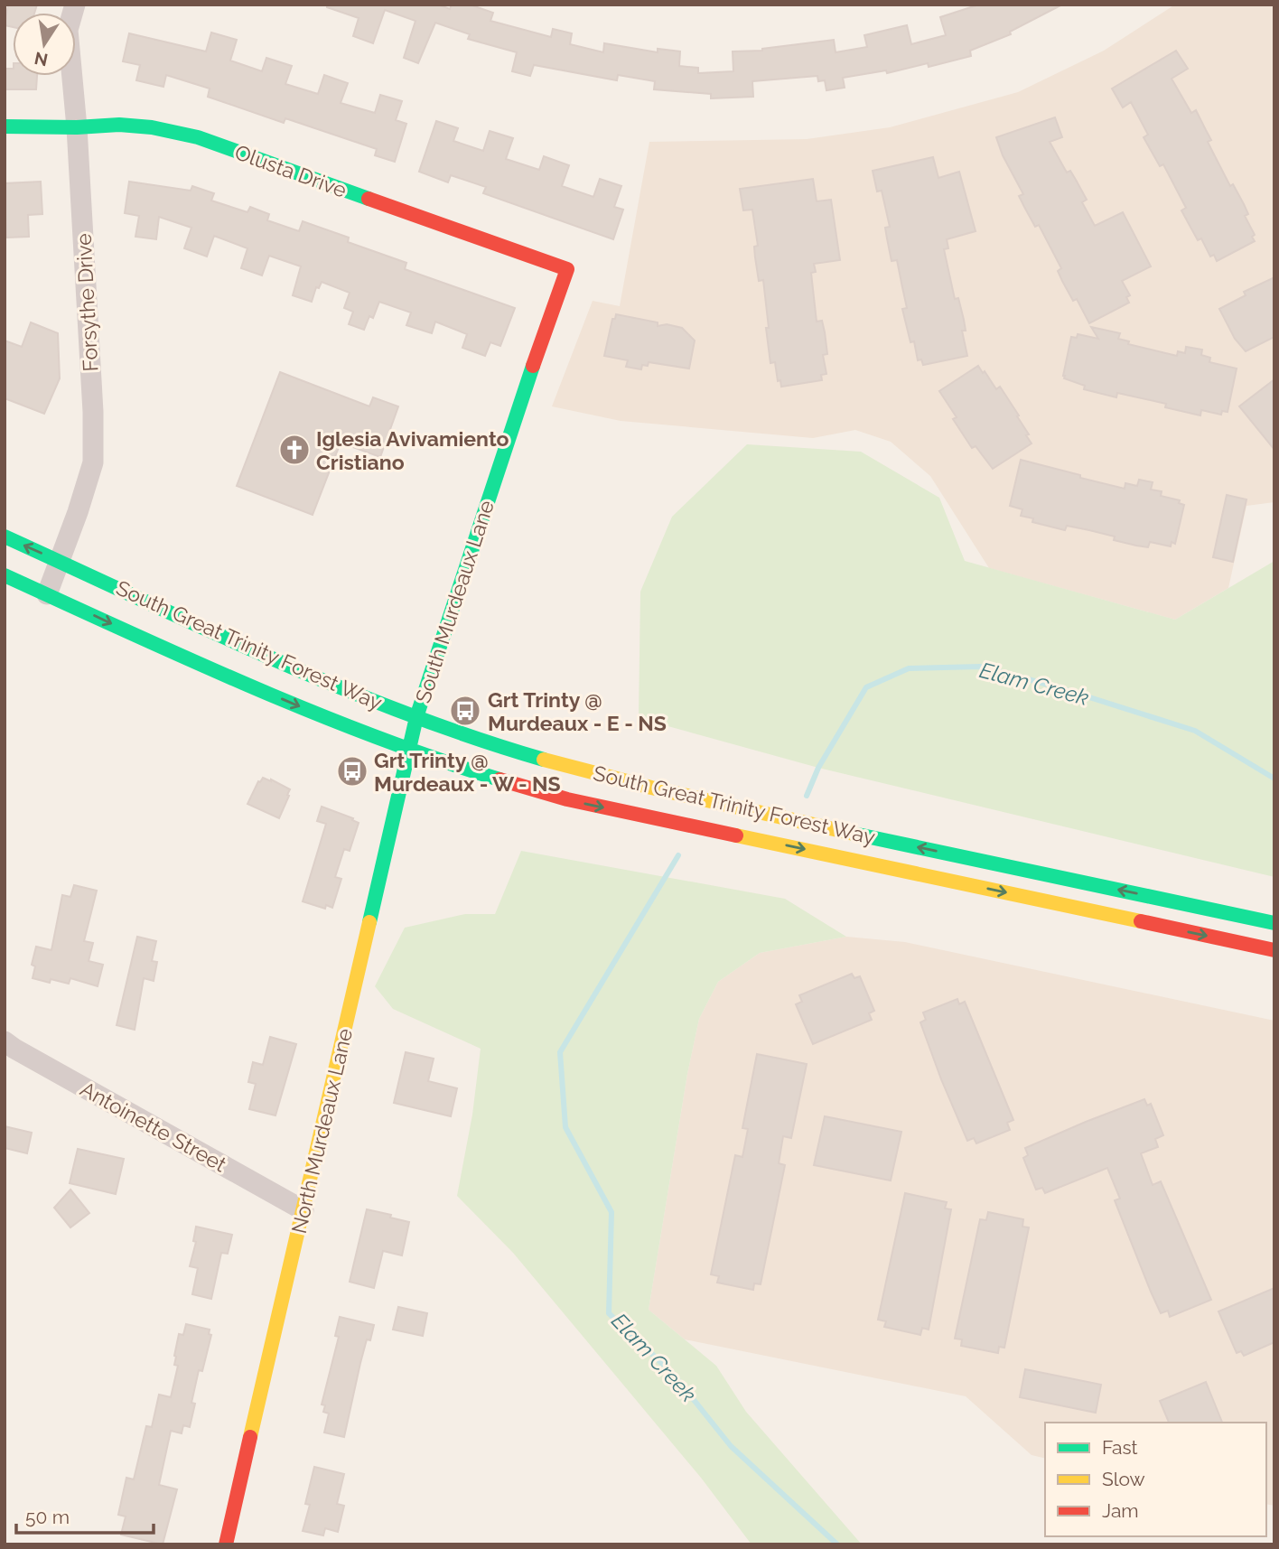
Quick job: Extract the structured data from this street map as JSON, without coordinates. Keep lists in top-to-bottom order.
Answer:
{
  "streets": {
    "main road": [
      "Olusta Drive",
      "South Murdeaux Lane",
      "South Great Trinity Forest Way",
      "North Murdeaux Lane"
    ],
    "street": ["Forsythe Drive", "Antoinette Street"]
  },
  "crossings": [
    ["Olusta Drive", "Forsythe Drive"],
    ["Olusta Drive", "South Murdeaux Lane"],
    ["Forsythe Drive", "South Great Trinity Forest Way"],
    ["South Murdeaux Lane", "South Great Trinity Forest Way"],
    ["South Murdeaux Lane", "North Murdeaux Lane"],
    ["South Great Trinity Forest Way", "North Murdeaux Lane"],
    ["Antoinette Street", "North Murdeaux Lane"]
  ],
  "water": ["Elam Creek"],
  "places": {
    "church": ["Iglesia Avivamiento Cristiano"],
    "bus stop": ["Grt Trinty @ Murdeaux - E - NS", "Grt Trinty @ Murdeaux - W - NS"]
  },
  "legend": ["Fast", "Slow", "Jam"],
  "scale_bar": "50 m",
  "north": "bottom"
}
